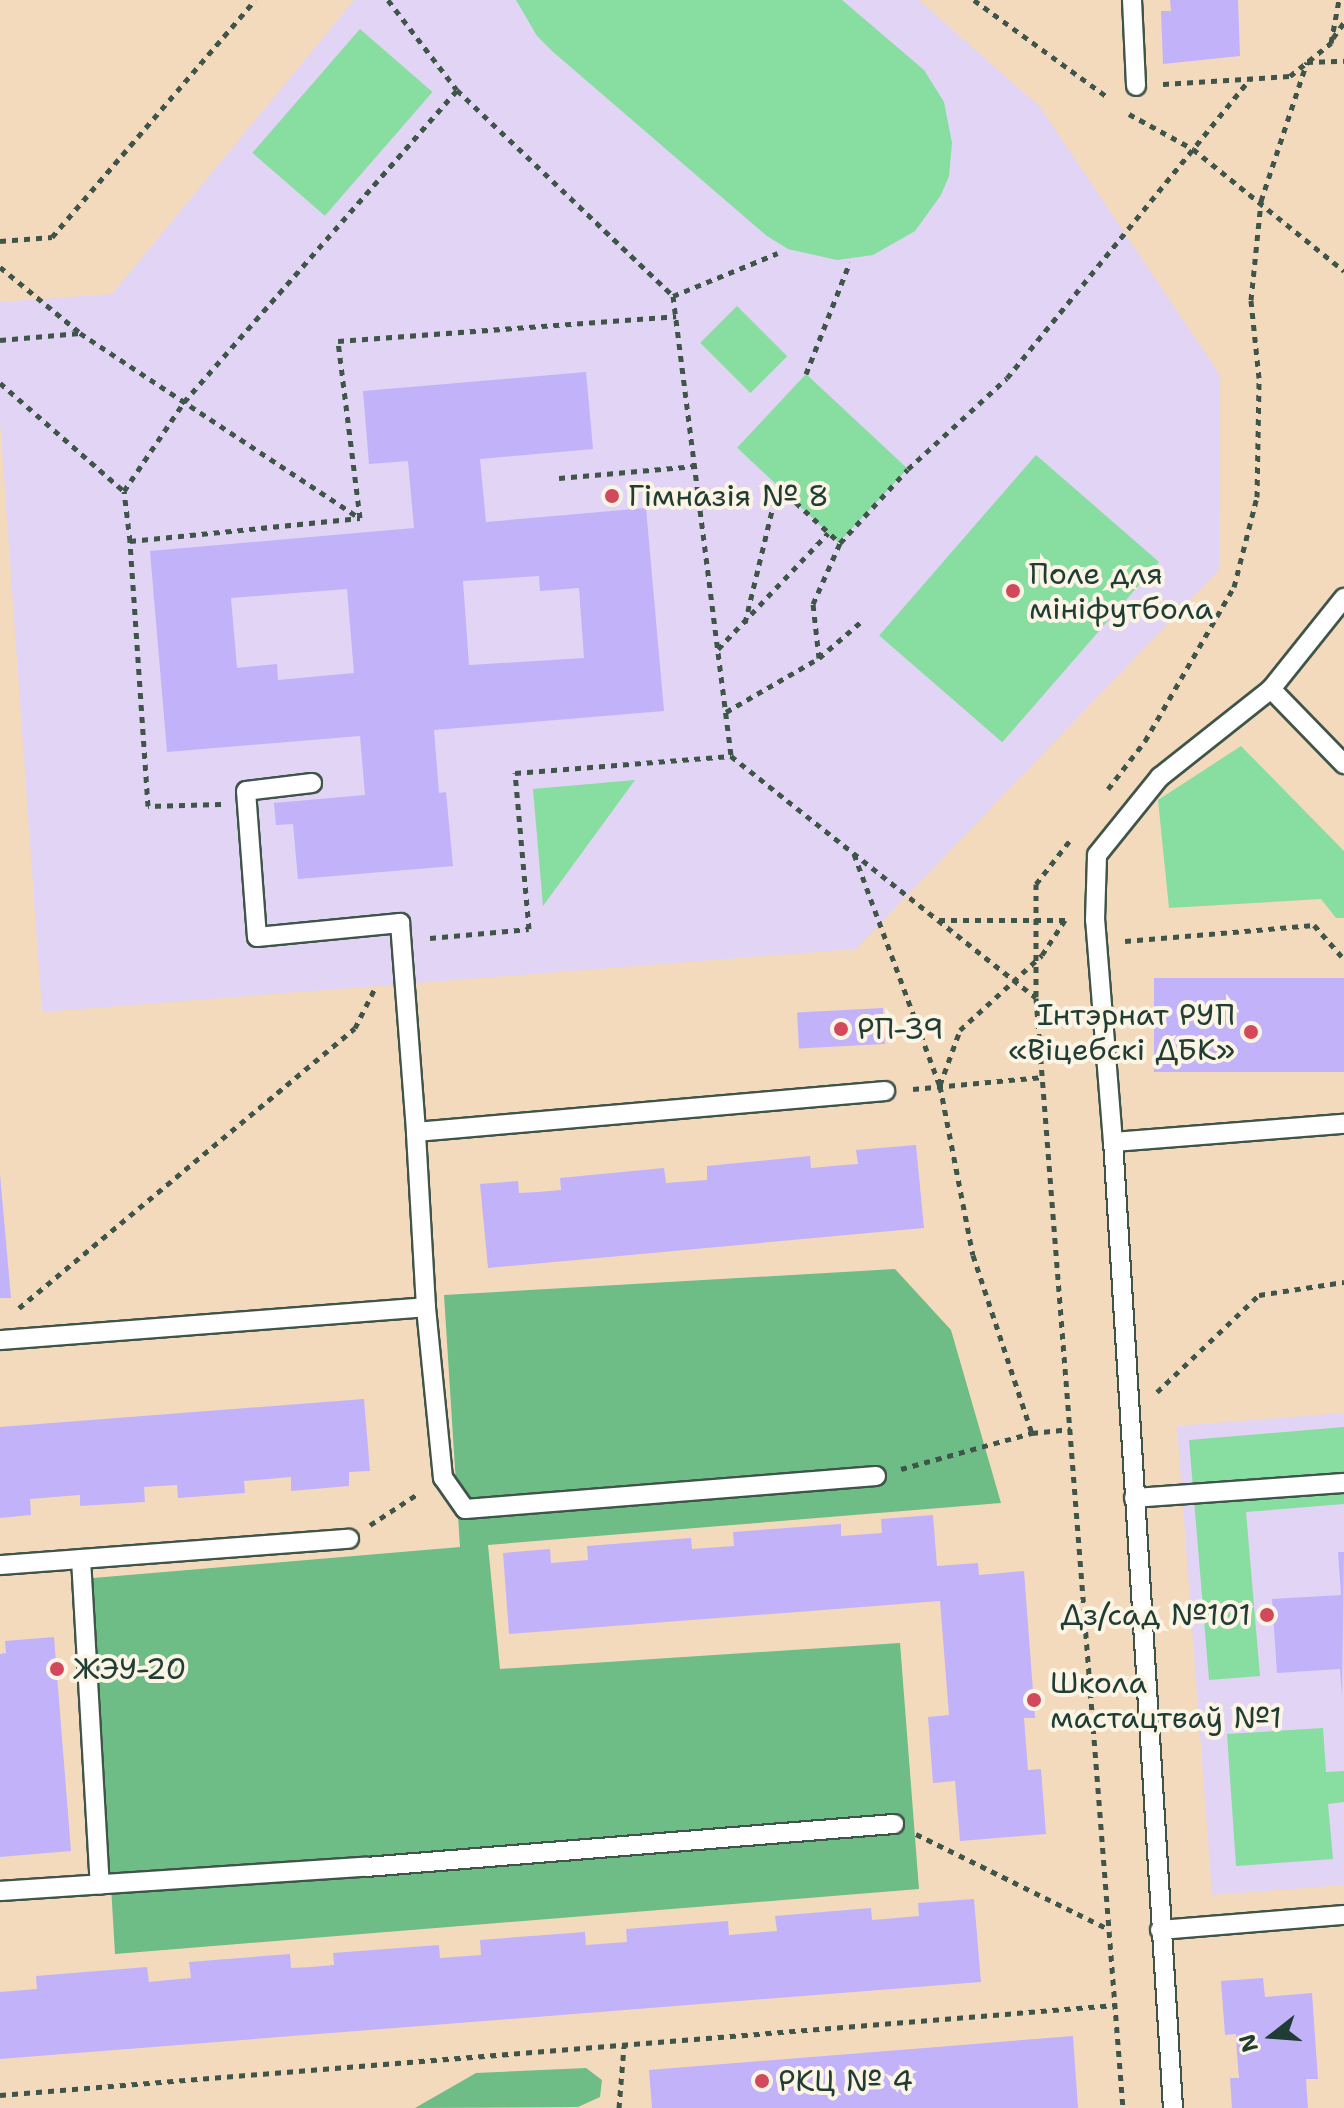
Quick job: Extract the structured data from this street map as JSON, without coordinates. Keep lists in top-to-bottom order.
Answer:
{
  "places": [
    "Гімназія № 8",
    "Поле для мініфутбола",
    "РП-39",
    "Інтэрнат РУП «Віцебскі ДБК»",
    "Дз/сад №101",
    "ЖЭУ-20",
    "Школа мастацтваў №1",
    "РКЦ № 4"
  ],
  "north": "left"
}
